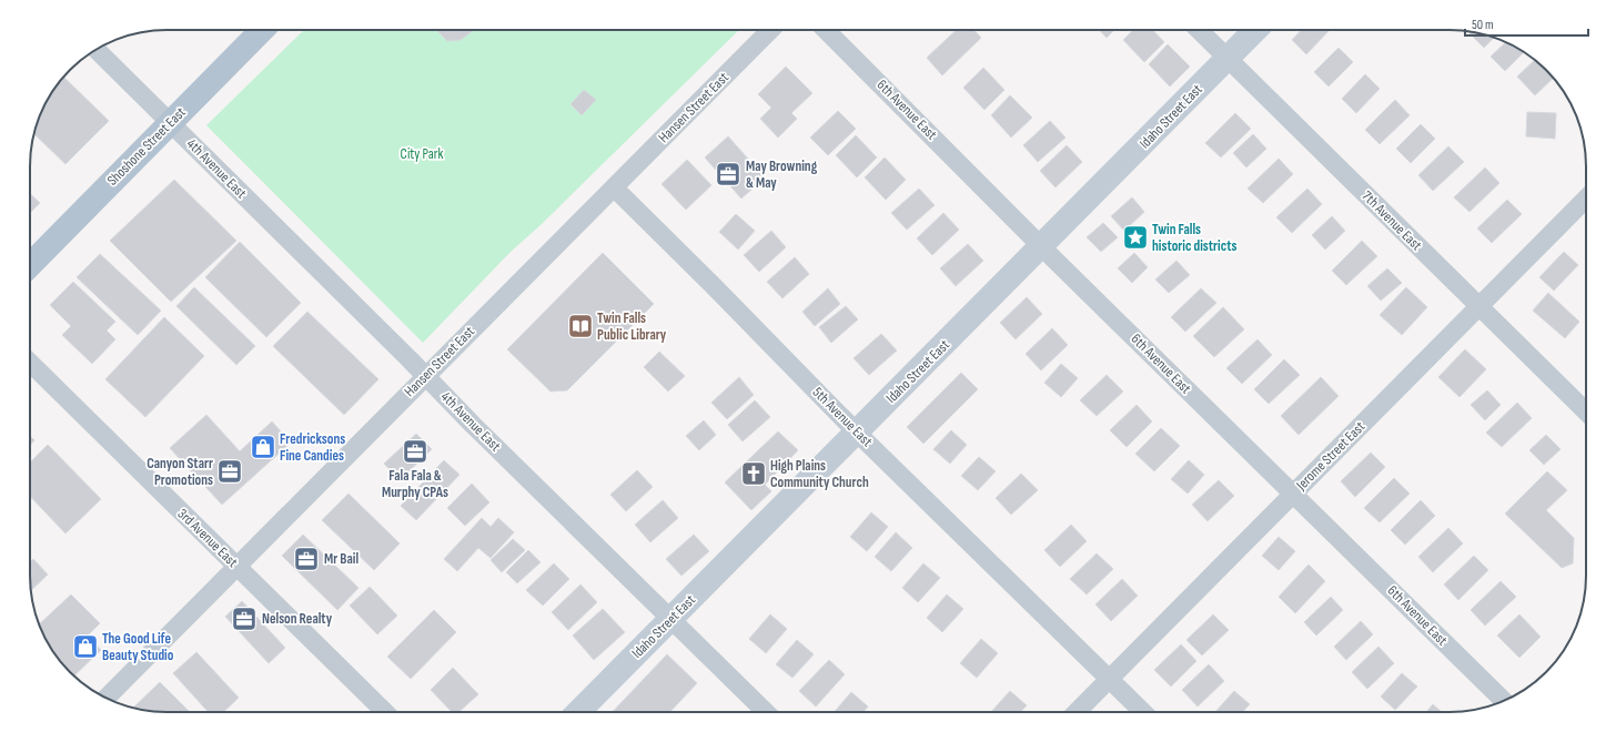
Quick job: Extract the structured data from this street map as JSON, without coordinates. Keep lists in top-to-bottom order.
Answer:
{
  "streets": {
    "main road": ["Shoshone Street East"],
    "street": [
      "Hansen Street East",
      "6th Avenue East",
      "Idaho Street East",
      "4th Avenue East",
      "7th Avenue East",
      "5th Avenue East",
      "Jerome Street East",
      "3rd Avenue East"
    ]
  },
  "crossings": [
    ["Hansen Street East", "4th Avenue East"],
    ["Hansen Street East", "5th Avenue East"],
    ["Hansen Street East", "3rd Avenue East"],
    ["6th Avenue East", "Idaho Street East"],
    ["6th Avenue East", "Jerome Street East"],
    ["Idaho Street East", "4th Avenue East"],
    ["Idaho Street East", "7th Avenue East"],
    ["Idaho Street East", "5th Avenue East"],
    ["Shoshone Street East", "4th Avenue East"],
    ["7th Avenue East", "Jerome Street East"],
    ["5th Avenue East", "Jerome Street East"]
  ],
  "parks": ["City Park"],
  "places": {
    "office": [
      "May Browning & May",
      "Fala Fala & Murphy CPAs",
      "Canyon Starr Promotions",
      "Mr Bail",
      "Nelson Realty"
    ],
    "place": ["Twin Falls historic districts"],
    "library": ["Twin Falls Public Library"],
    "shop": ["Fredricksons Fine Candies", "The Good Life Beauty Studio"],
    "church": ["High Plains Community Church"]
  },
  "scale_bar": "50 m"
}
